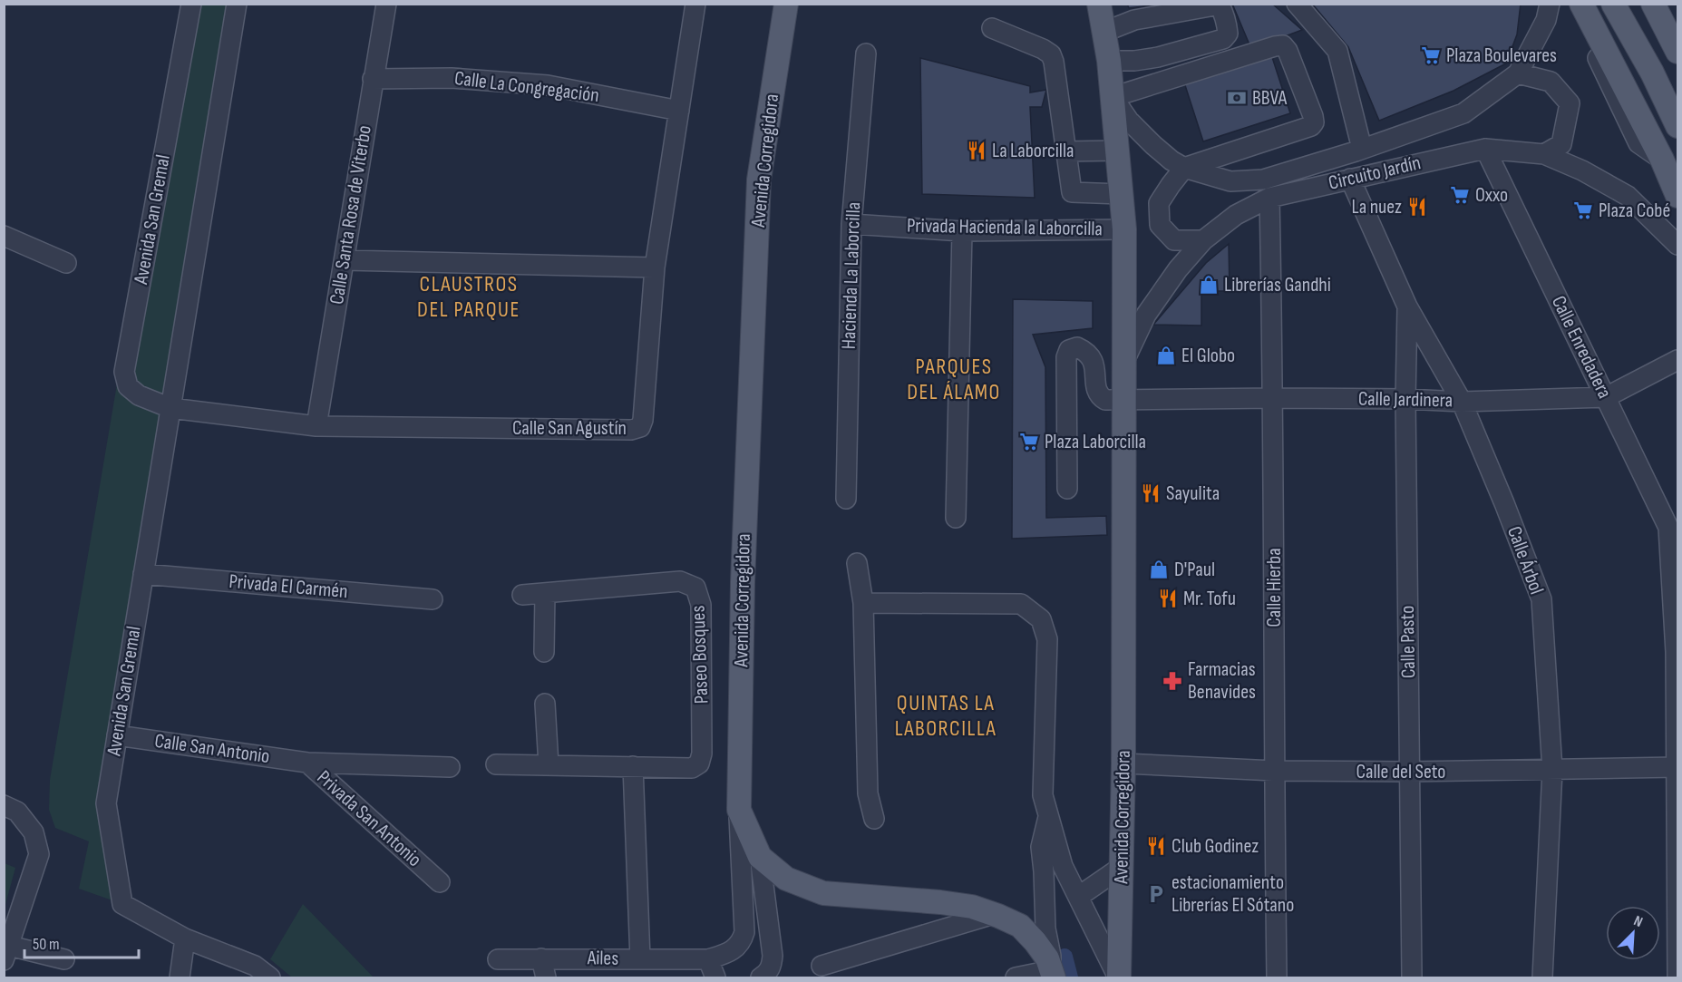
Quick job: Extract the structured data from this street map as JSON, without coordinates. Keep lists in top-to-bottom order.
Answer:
{
  "streets": {
    "main road": ["Avenida Corregidora"],
    "street": [
      "Calle La Congregación",
      "Circuito Jardín",
      "Calle Santa Rosa de Viterbo",
      "Avenida San Gremal",
      "Privada Hacienda la Laborcilla",
      "Hacienda La Laborcilla",
      "Calle Enredadera",
      "Calle Jardinera",
      "Calle San Agustín",
      "Calle Árbol",
      "Privada El Carmén",
      "Calle Hierba",
      "Calle Pasto",
      "Paseo Bosques",
      "Calle San Antonio",
      "Calle del Seto",
      "Privada San Antonio",
      "Ailes"
    ]
  },
  "crossings": [
    ["Calle La Congregación", "Calle Santa Rosa de Viterbo"],
    ["Calle La Congregación", "Calle San Agustín"],
    ["Avenida Corregidora", "Circuito Jardín"],
    ["Avenida Corregidora", "Privada Hacienda la Laborcilla"],
    ["Avenida Corregidora", "Calle Jardinera"],
    ["Avenida Corregidora", "Calle del Seto"],
    ["Avenida Corregidora", "Ailes"],
    ["Circuito Jardín", "Calle Enredadera"],
    ["Circuito Jardín", "Calle Árbol"],
    ["Circuito Jardín", "Calle Hierba"],
    ["Calle Santa Rosa de Viterbo", "Calle San Agustín"],
    ["Avenida San Gremal", "Calle San Agustín"],
    ["Avenida San Gremal", "Privada El Carmén"],
    ["Avenida San Gremal", "Calle San Antonio"],
    ["Privada Hacienda la Laborcilla", "Hacienda La Laborcilla"],
    ["Calle Enredadera", "Calle Jardinera"],
    ["Calle Jardinera", "Calle Árbol"],
    ["Calle Jardinera", "Calle Hierba"],
    ["Calle Jardinera", "Calle Pasto"],
    ["Calle Árbol", "Calle Pasto"],
    ["Calle Árbol", "Calle del Seto"],
    ["Calle Hierba", "Calle del Seto"],
    ["Calle Pasto", "Calle del Seto"],
    ["Calle San Antonio", "Privada San Antonio"]
  ],
  "districts": ["CLAUSTROS DEL PARQUE", "PARQUES DEL ÁLAMO", "QUINTAS LA LABORCILLA"],
  "places": {
    "supermarket": [
      "Plaza Boulevares",
      "Oxxo",
      "Plaza Cobé",
      "Plaza Laborcilla"
    ],
    "bank": ["BBVA"],
    "restaurant": [
      "La Laborcilla",
      "La nuez",
      "Sayulita",
      "Mr. Tofu",
      "Club Godinez"
    ],
    "shop": ["Librerías Gandhi", "El Globo", "D'Paul"],
    "pharmacy": ["Farmacias Benavides"],
    "parking": ["estacionamiento Librerías El Sótano"]
  },
  "scale_bar": "50 m",
  "north": "top right"
}
